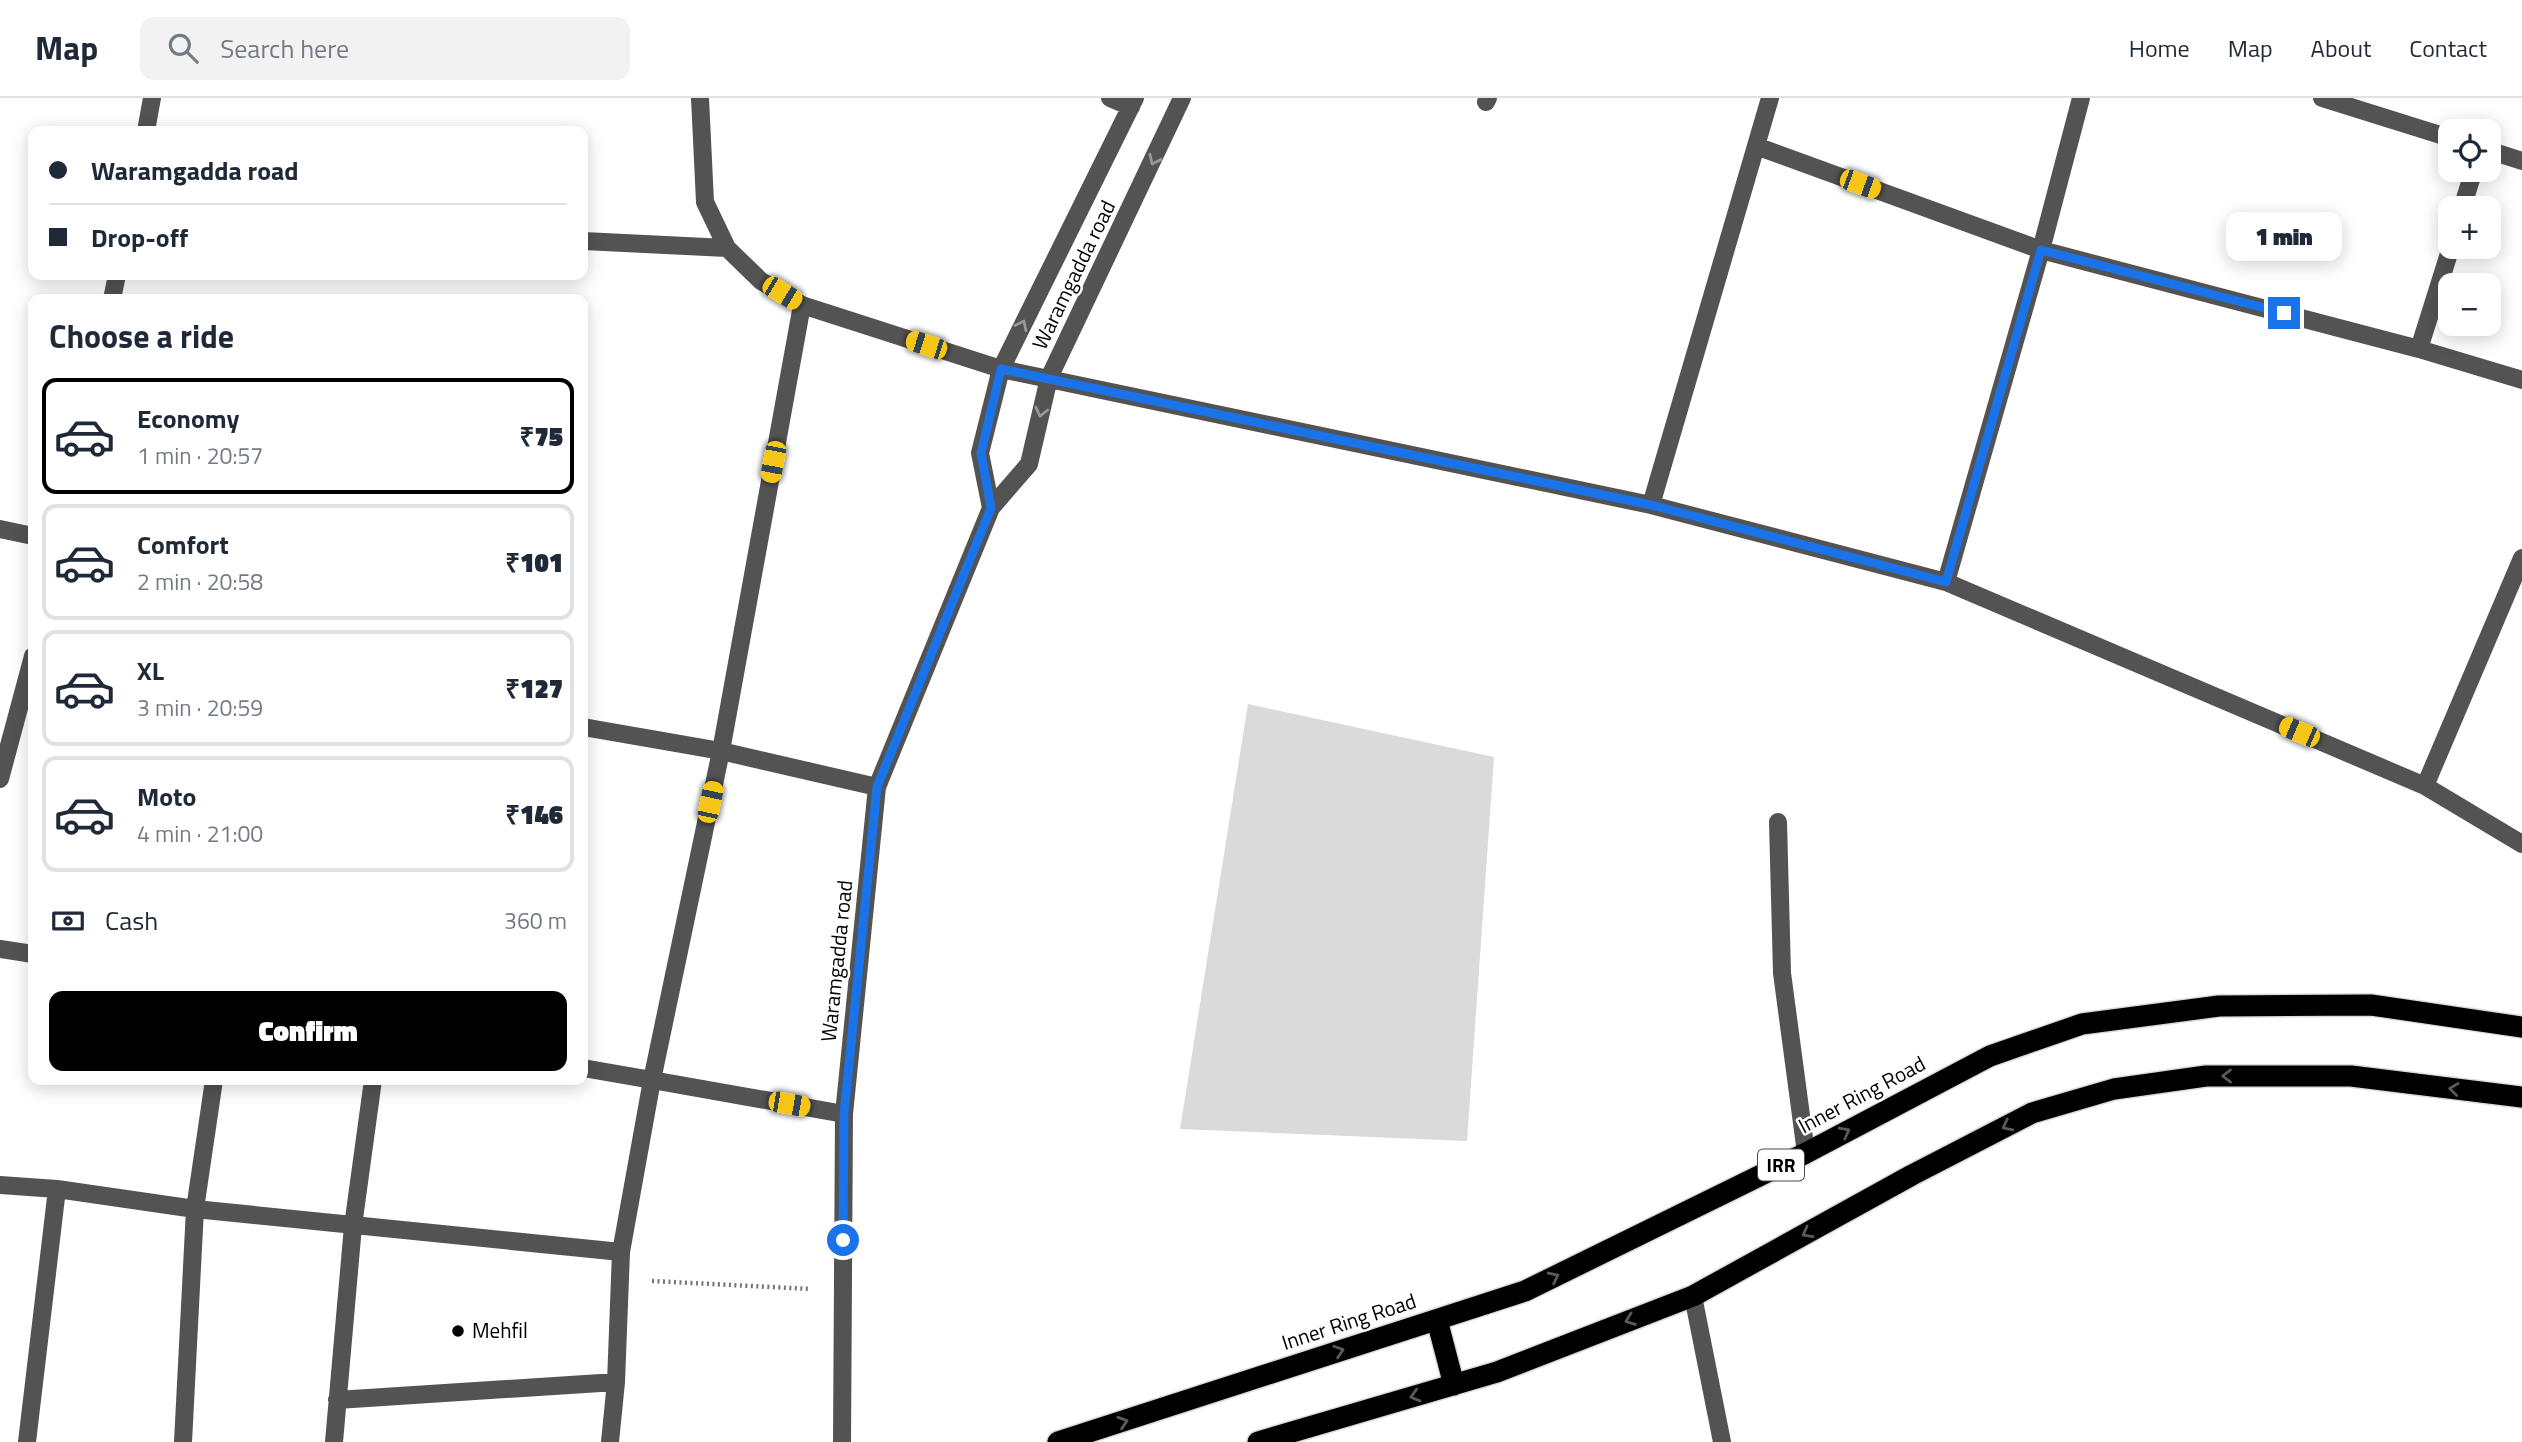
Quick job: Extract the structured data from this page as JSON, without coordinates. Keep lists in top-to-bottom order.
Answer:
{
  "streets": {
    "highway": ["Inner Ring Road", "IRR"],
    "street": ["Waramgadda road"]
  },
  "places": ["Mehfil"],
  "page": {
    "header": "Map",
    "search": "Search here",
    "nav": [
      "Home",
      "Map",
      "About",
      "Contact"
    ],
    "map_buttons": ["+", "−"],
    "banner": ["Waramgadda road", "Drop-off"],
    "bubble": "1 min",
    "heading": "Choose a ride",
    "list": [
      {
        "name": "Economy",
        "note": "1 min · 20:57",
        "value": "₹75"
      },
      {
        "name": "Comfort",
        "note": "2 min · 20:58",
        "value": "₹101"
      },
      {
        "name": "XL",
        "note": "3 min · 20:59",
        "value": "₹127"
      },
      {
        "name": "Moto",
        "note": "4 min · 21:00",
        "value": "₹146"
      }
    ],
    "pay": ["Cash", "360 m"],
    "buttons": "Confirm"
  }
}
